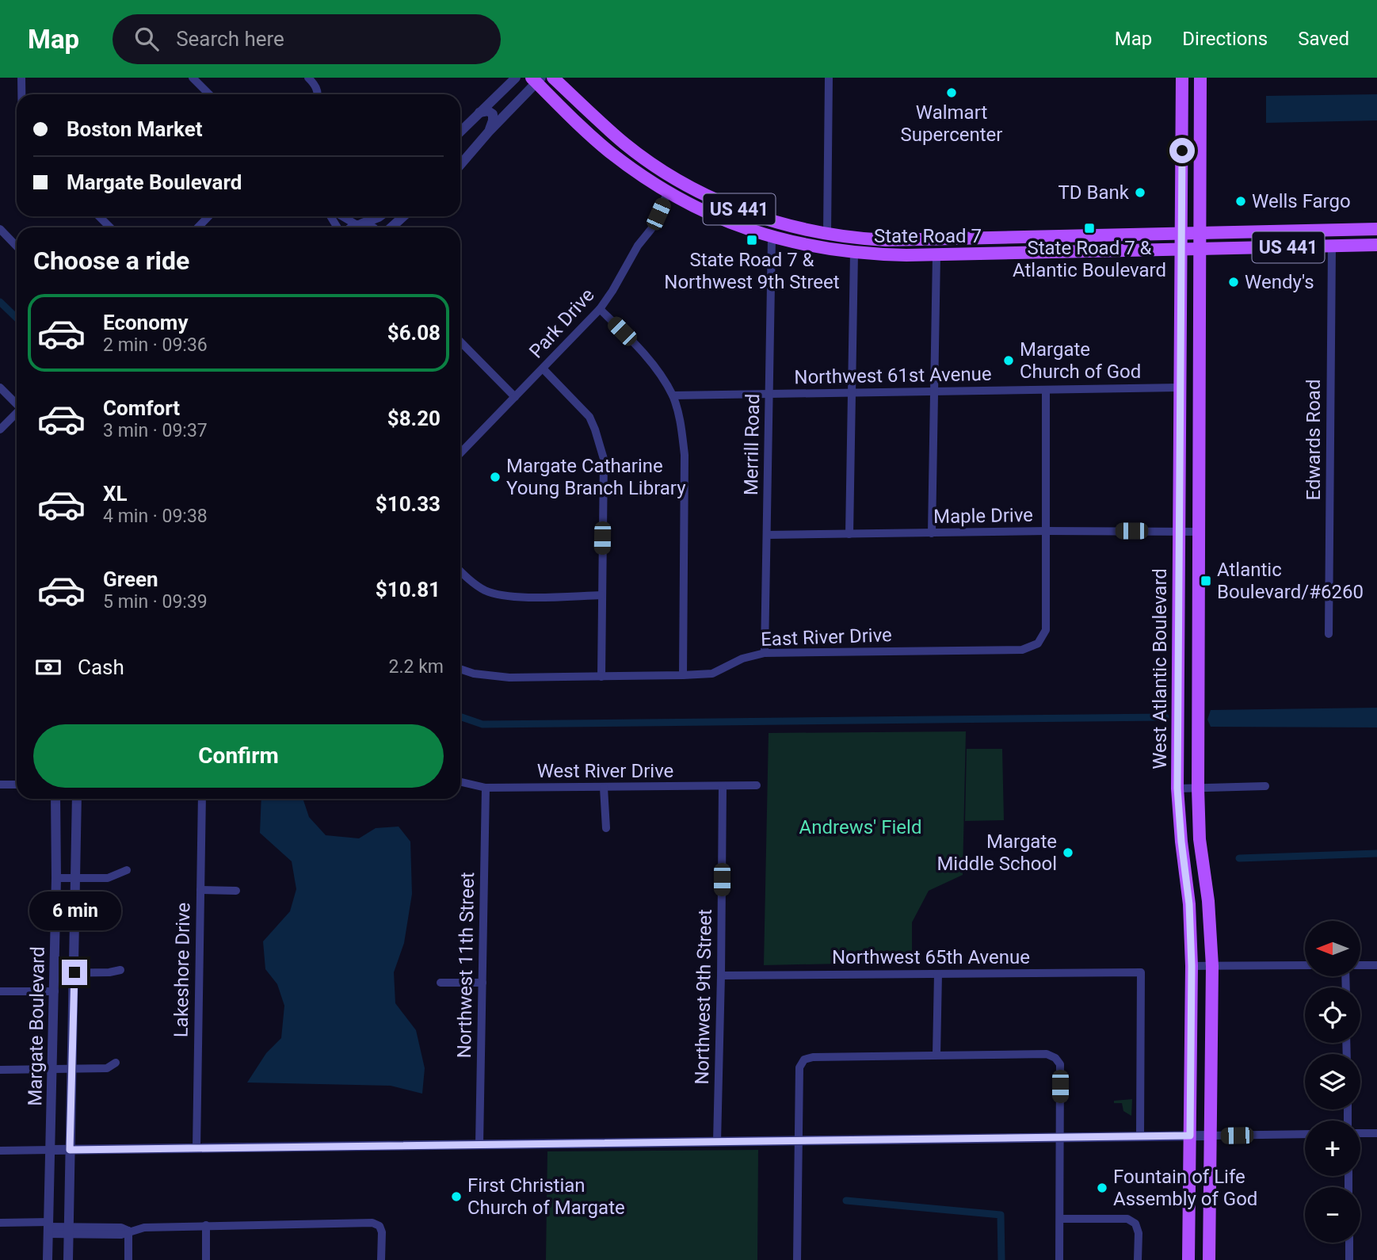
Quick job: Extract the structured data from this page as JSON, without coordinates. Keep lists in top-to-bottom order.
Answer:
{
  "streets": {
    "main road": ["US 441", "State Road 7", "West Atlantic Boulevard"],
    "street": [
      "Park Drive",
      "Northwest 61st Avenue",
      "Edwards Road",
      "Merrill Road",
      "Maple Drive",
      "East River Drive",
      "West River Drive",
      "Northwest 65th Avenue",
      "Northwest 11th Street",
      "Lakeshore Drive",
      "Northwest 9th Street",
      "Margate Boulevard"
    ]
  },
  "crossings": [
    ["State Road 7", "Park Drive"],
    ["State Road 7", "Edwards Road"],
    ["State Road 7", "Merrill Road"],
    ["State Road 7", "West Atlantic Boulevard"],
    ["Northwest 61st Avenue", "Merrill Road"],
    ["Northwest 61st Avenue", "West Atlantic Boulevard"],
    ["Merrill Road", "Maple Drive"],
    ["Merrill Road", "East River Drive"],
    ["Maple Drive", "East River Drive"],
    ["Maple Drive", "West Atlantic Boulevard"],
    ["West River Drive", "Northwest 11th Street"],
    ["West River Drive", "Northwest 9th Street"],
    ["Northwest 65th Avenue", "Northwest 9th Street"]
  ],
  "parks": ["Andrews' Field"],
  "places": {
    "other": [
      "Walmart Supercenter",
      "TD Bank",
      "Wells Fargo",
      "Wendy's",
      "Margate Church of God",
      "Margate Catharine Young Branch Library",
      "Margate Middle School",
      "Fountain of Life Assembly of God",
      "First Christian Church of Margate"
    ],
    "transit": ["State Road 7 & Atlantic Boulevard", "State Road 7 & Northwest 9th Street", "Atlantic Boulevard/#6260"]
  },
  "north": "left",
  "page": {
    "header": "Map",
    "search": "Search here",
    "nav": ["Map", "Directions", "Saved"],
    "banner": ["Boston Market", "Margate Boulevard"],
    "heading": "Choose a ride",
    "list": [
      {
        "name": "Economy",
        "note": "2 min · 09:36",
        "value": "$6.08"
      },
      {
        "name": "Comfort",
        "note": "3 min · 09:37",
        "value": "$8.20"
      },
      {
        "name": "XL",
        "note": "4 min · 09:38",
        "value": "$10.33"
      },
      {
        "name": "Green",
        "note": "5 min · 09:39",
        "value": "$10.81"
      }
    ],
    "pay": ["Cash", "2.2 km"],
    "buttons": "Confirm",
    "bubble": "6 min",
    "map_buttons": ["+", "−"]
  }
}
